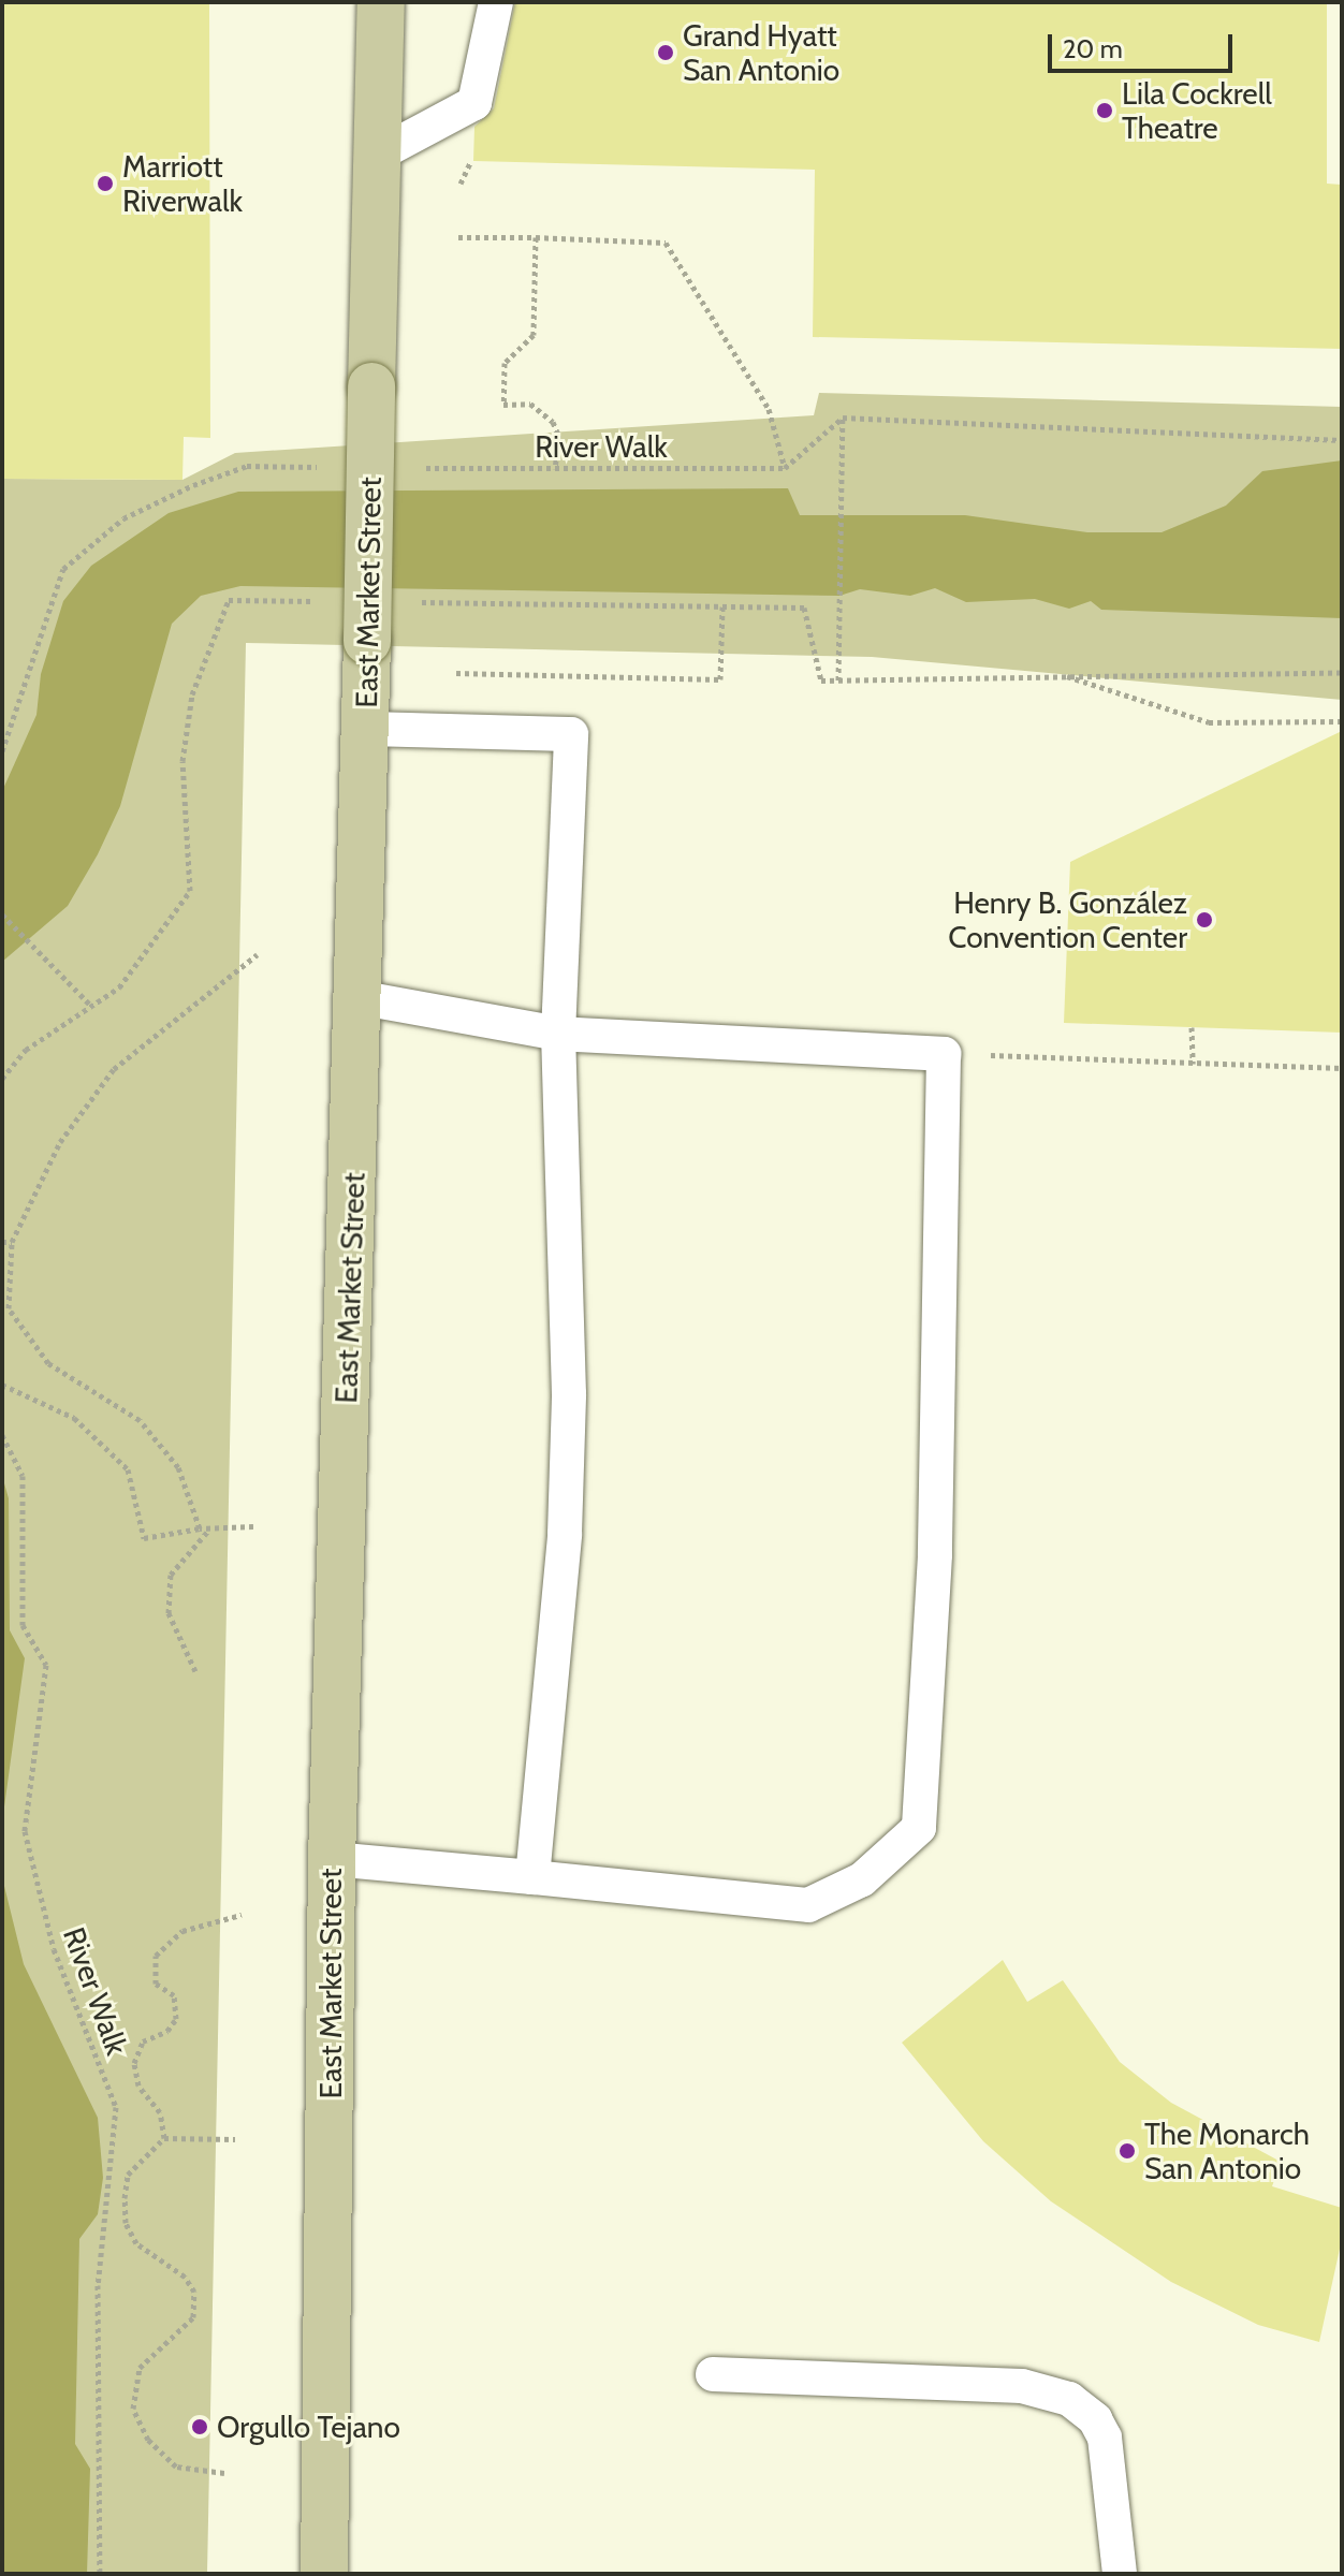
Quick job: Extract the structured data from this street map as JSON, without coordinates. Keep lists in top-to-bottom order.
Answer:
{
  "streets": {
    "main road": ["East Market Street"],
    "path": ["River Walk"]
  },
  "places": [
    "Grand Hyatt San Antonio",
    "Lila Cockrell Theatre",
    "Marriott Riverwalk",
    "Henry B. González Convention Center",
    "The Monarch San Antonio",
    "Orgullo Tejano"
  ],
  "scale_bar": "20 m"
}
